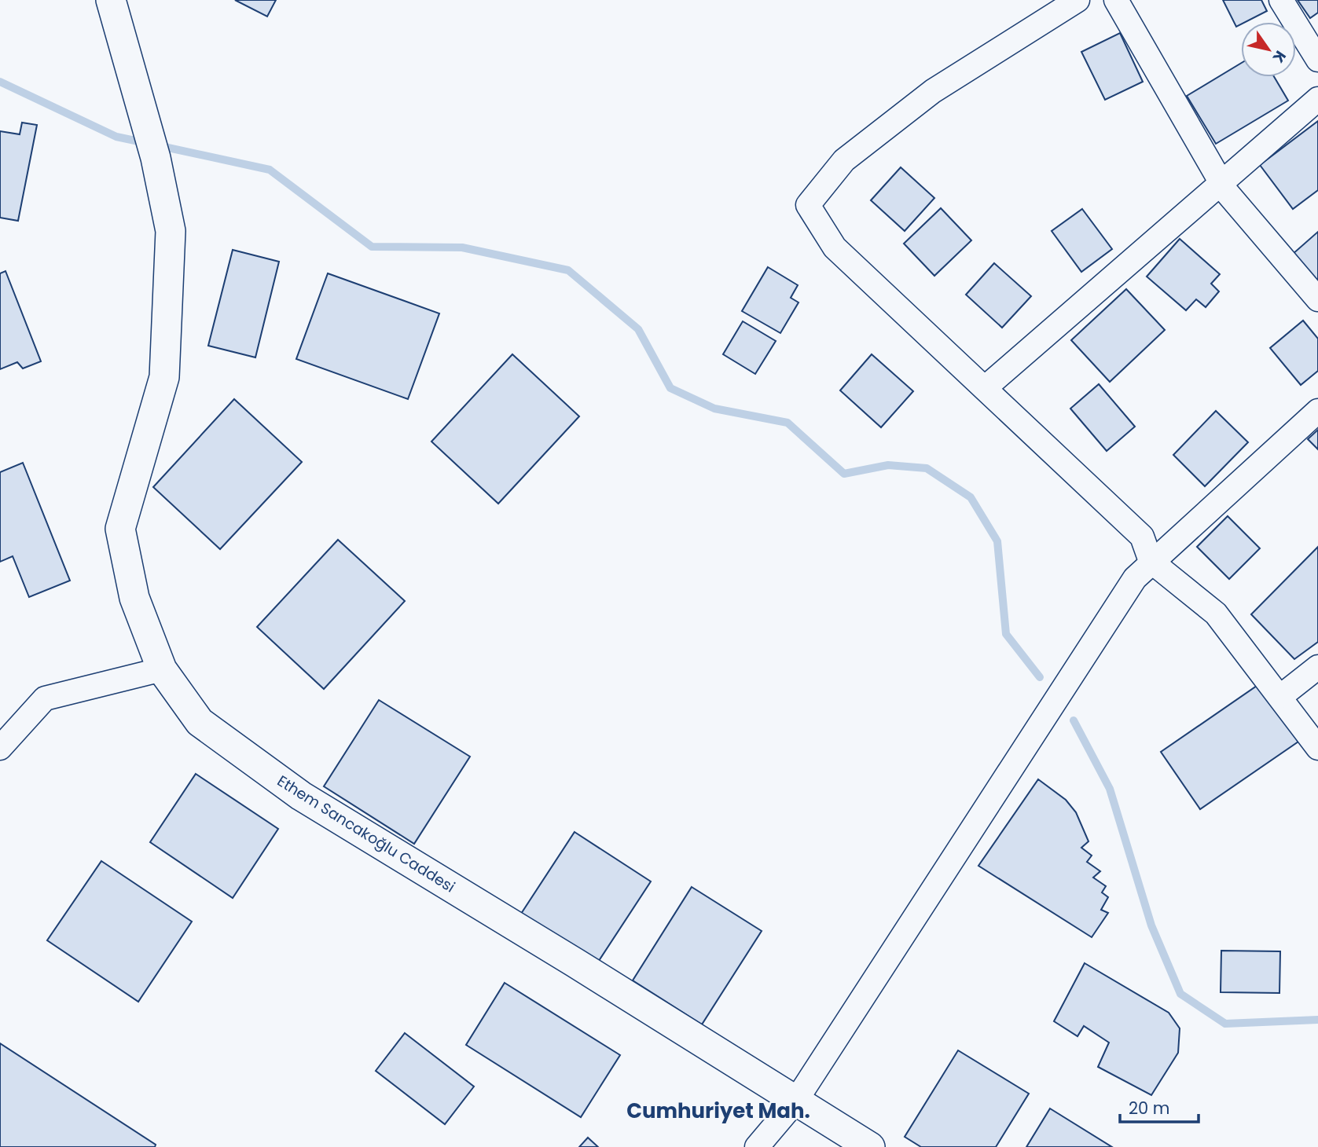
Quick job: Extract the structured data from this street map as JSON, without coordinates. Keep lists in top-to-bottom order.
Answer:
{
  "streets": {
    "street": ["Ethem Sancakoğlu Caddesi"]
  },
  "districts": ["Cumhuriyet Mah."],
  "scale_bar": "20 m",
  "north": "bottom right"
}
